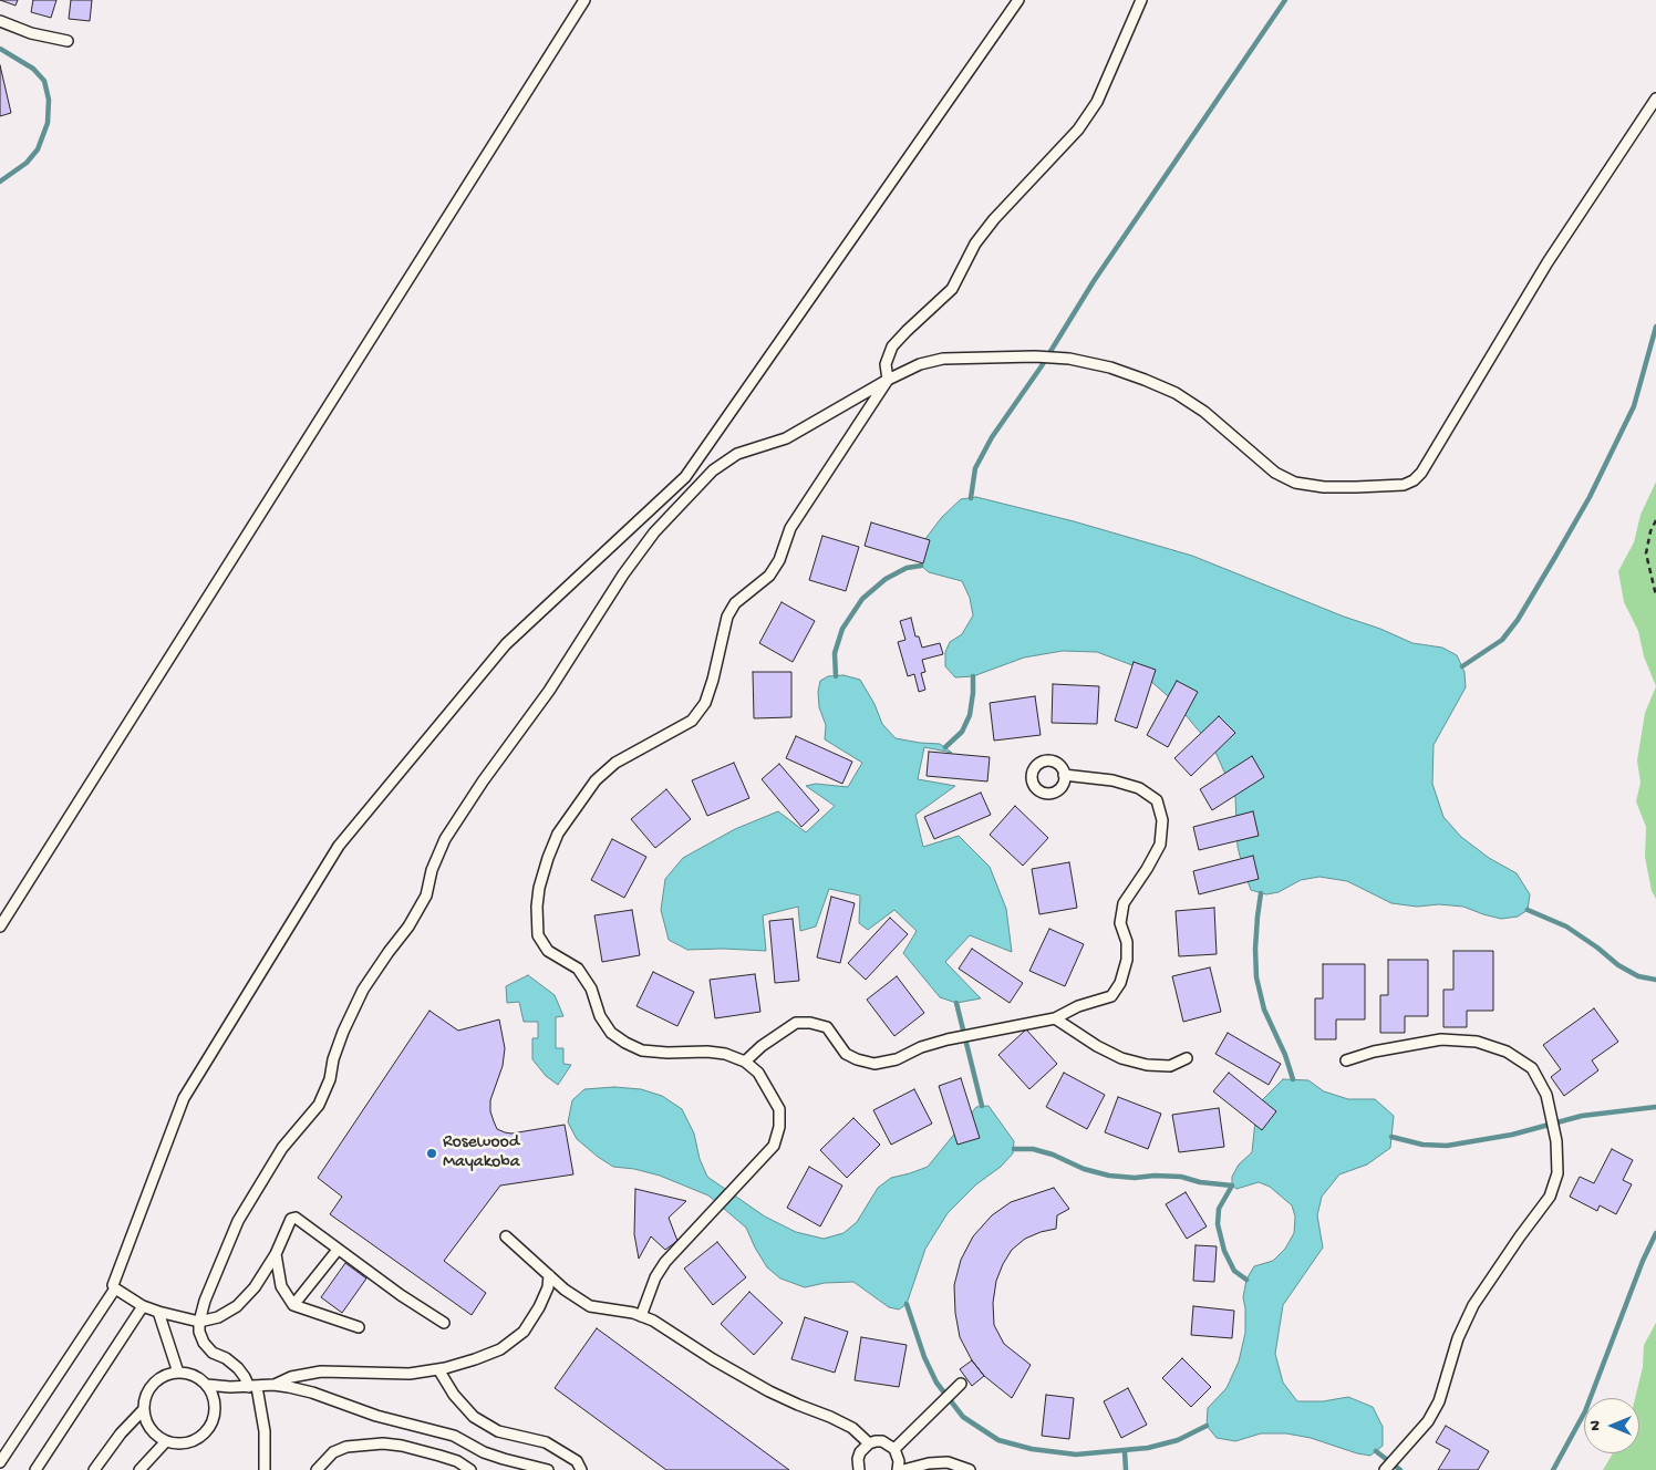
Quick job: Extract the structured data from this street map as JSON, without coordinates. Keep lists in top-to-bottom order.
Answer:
{
  "places": ["Rosewood Mayakoba"],
  "north": "left"
}
